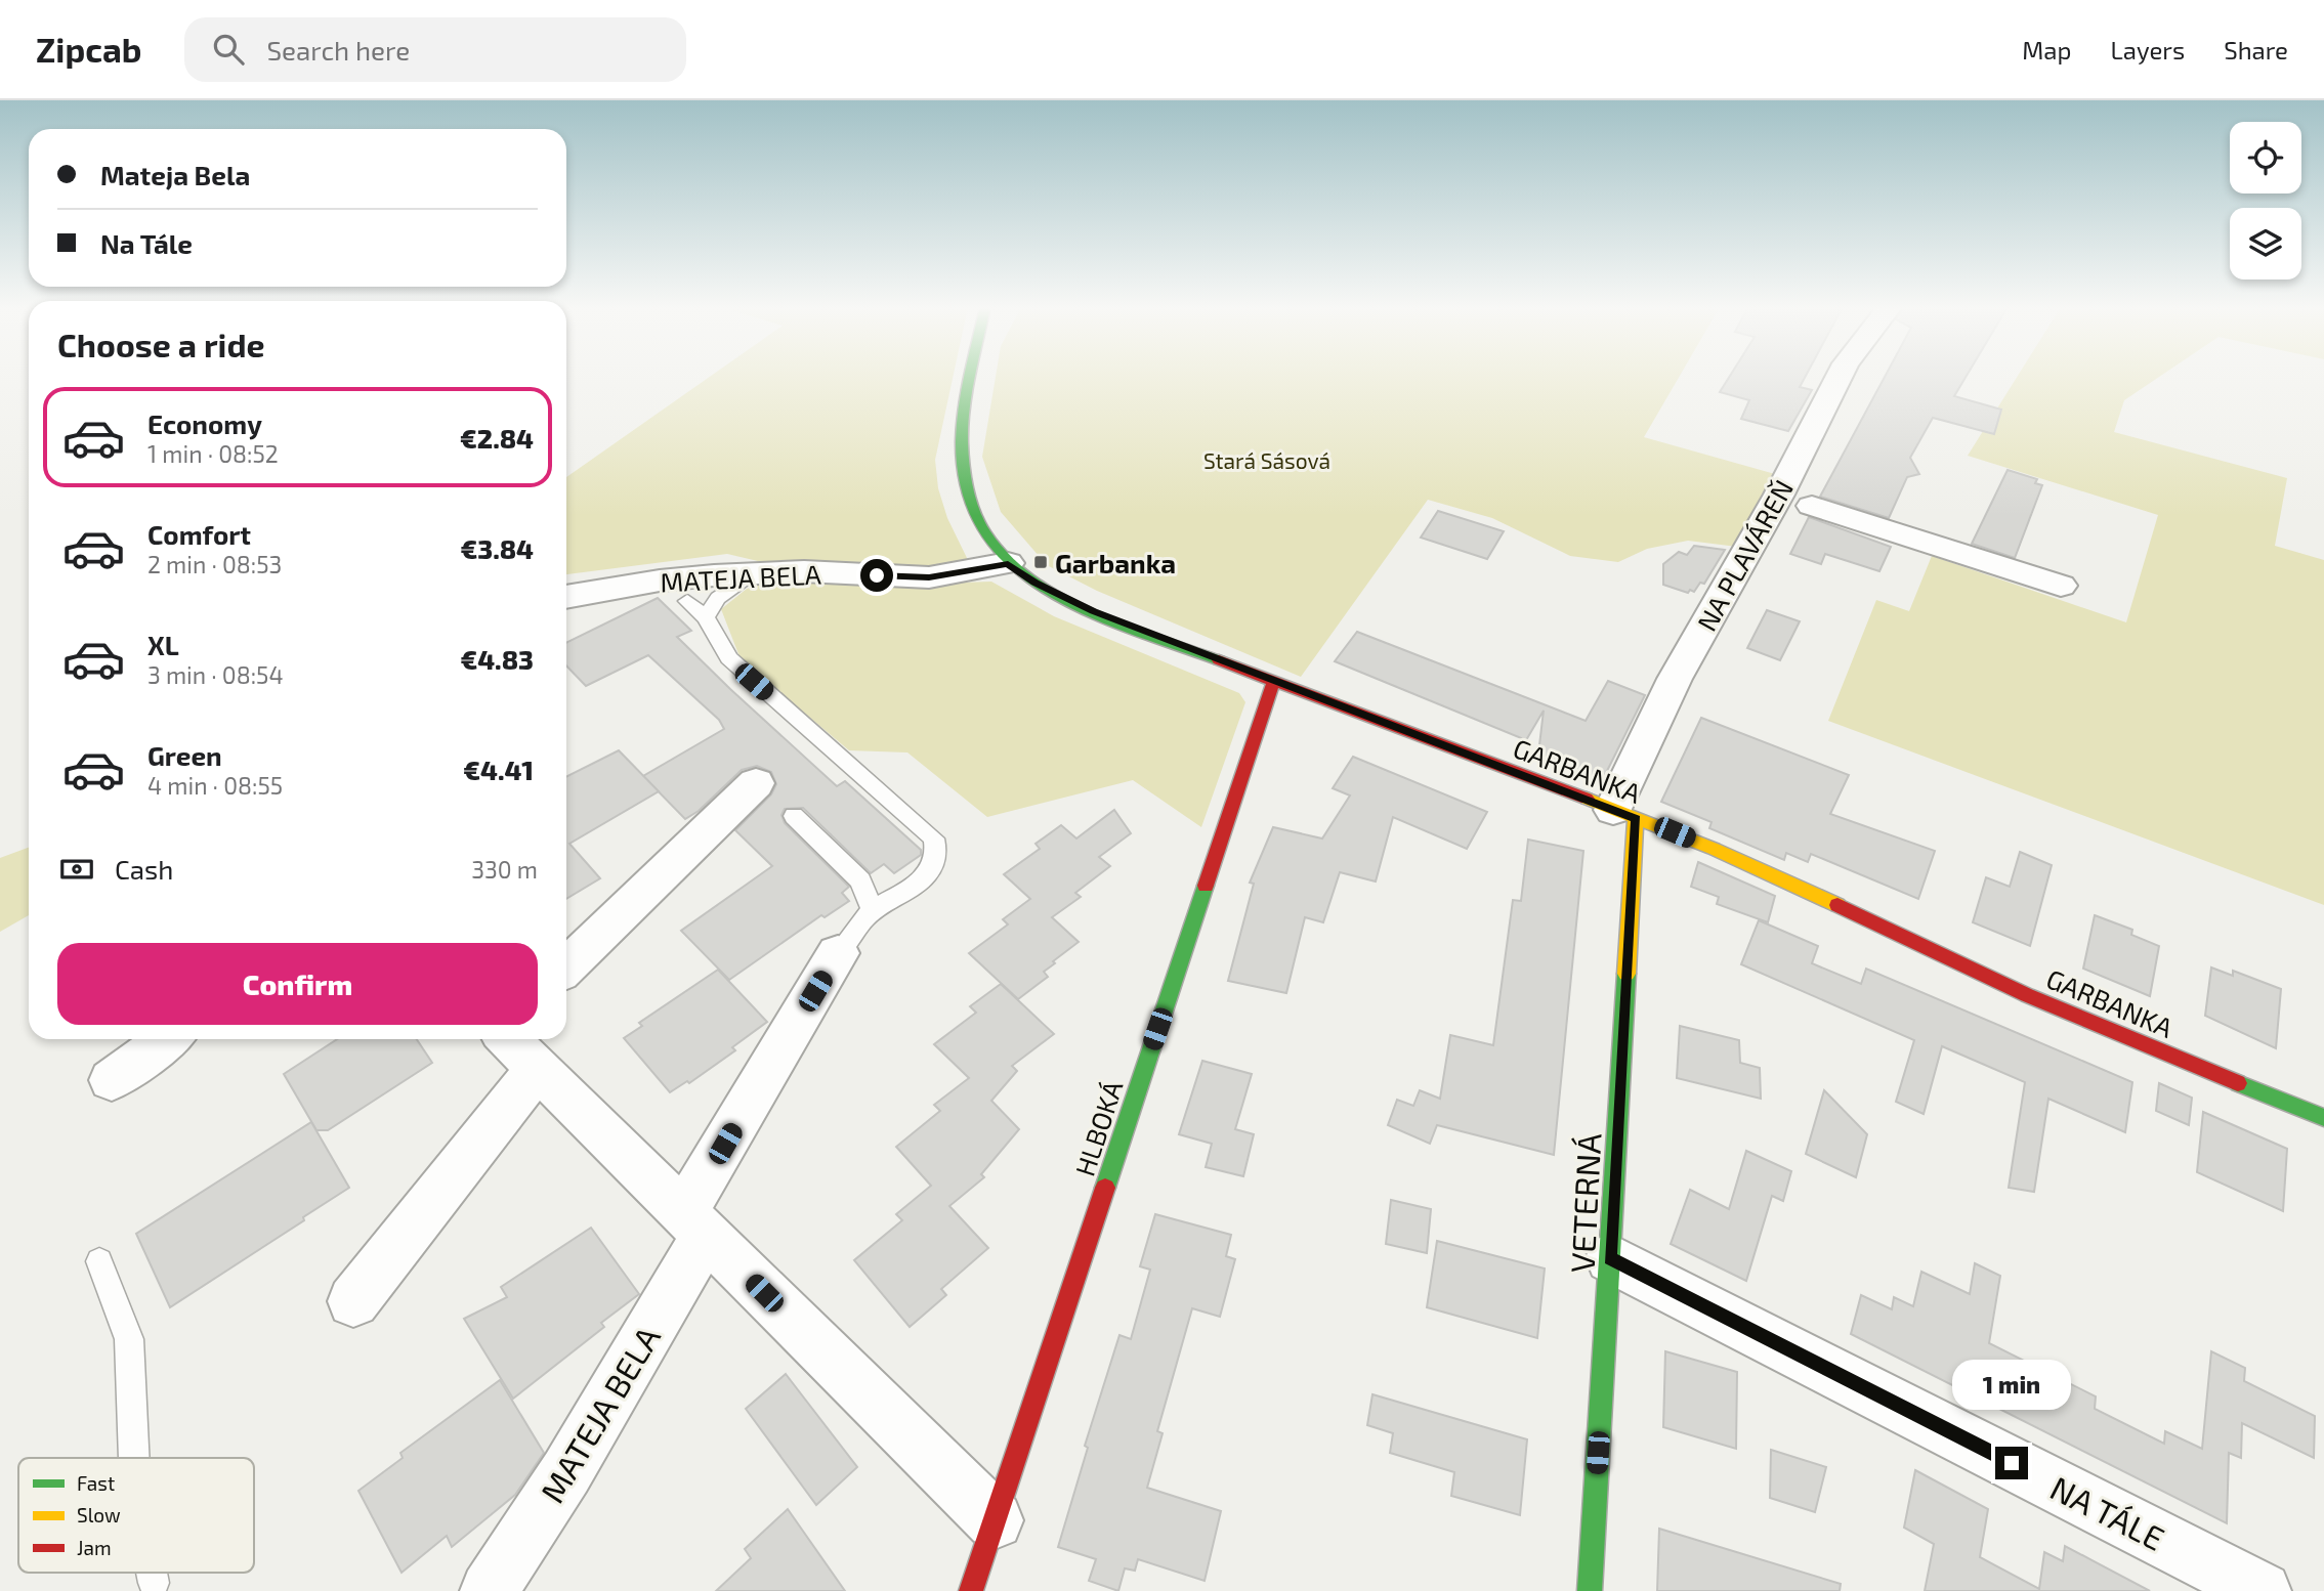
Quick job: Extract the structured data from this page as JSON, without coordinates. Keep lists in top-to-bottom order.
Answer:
{
  "streets": {
    "street": [
      "NA PLAVÁREŇ",
      "MATEJA BELA",
      "GARBANKA",
      "HLBOKÁ",
      "VETERNÁ",
      "NA TÁLE"
    ]
  },
  "crossings": [
    ["NA PLAVÁREŇ", "GARBANKA"],
    ["NA PLAVÁREŇ", "VETERNÁ"],
    ["MATEJA BELA", "GARBANKA"],
    ["GARBANKA", "HLBOKÁ"],
    ["GARBANKA", "VETERNÁ"],
    ["VETERNÁ", "NA TÁLE"]
  ],
  "parks": ["Stará Sásová"],
  "places": {
    "transit": ["Garbanka"]
  },
  "legend": ["Fast", "Slow", "Jam"],
  "page": {
    "header": "Zipcab",
    "search": "Search here",
    "nav": ["Map", "Layers", "Share"],
    "banner": ["Mateja Bela", "Na Tále"],
    "heading": "Choose a ride",
    "list": [
      {
        "name": "Economy",
        "note": "1 min · 08:52",
        "value": "€2.84"
      },
      {
        "name": "Comfort",
        "note": "2 min · 08:53",
        "value": "€3.84"
      },
      {
        "name": "XL",
        "note": "3 min · 08:54",
        "value": "€4.83"
      },
      {
        "name": "Green",
        "note": "4 min · 08:55",
        "value": "€4.41"
      }
    ],
    "pay": ["Cash", "330 m"],
    "buttons": "Confirm",
    "bubble": "1 min"
  }
}
